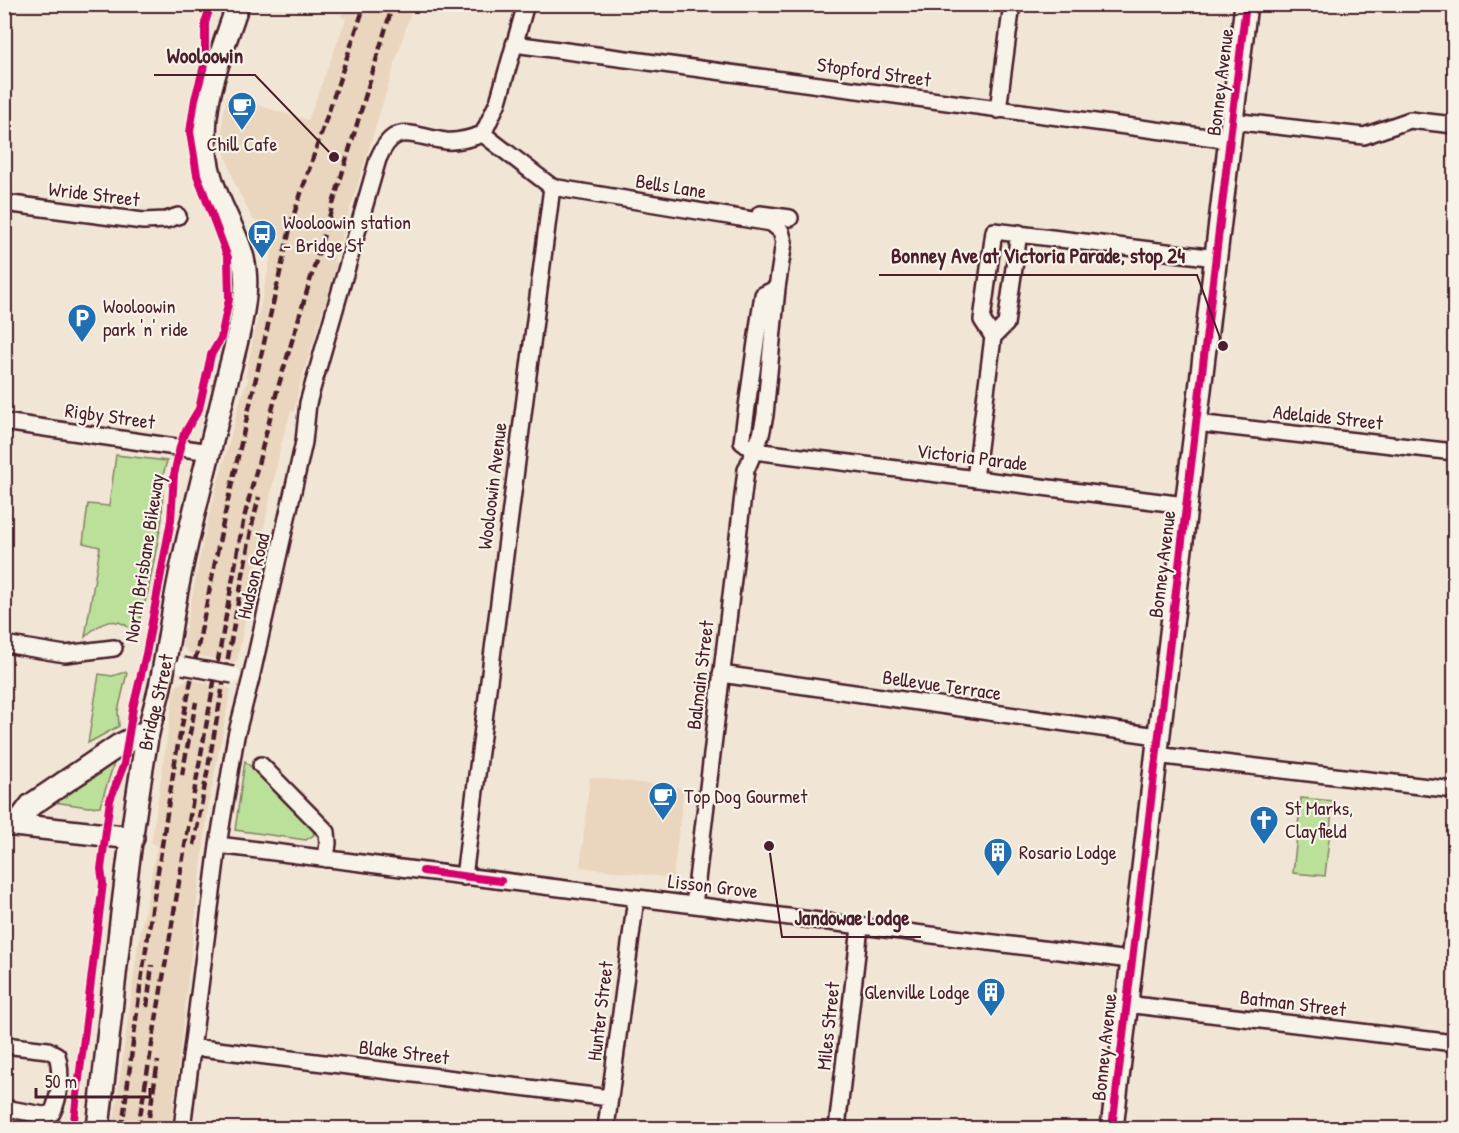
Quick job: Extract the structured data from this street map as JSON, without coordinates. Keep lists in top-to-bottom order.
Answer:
{
  "streets": {
    "street": [
      "Stopford Street",
      "Bonney Avenue",
      "Bells Lane",
      "Wride Street",
      "Rigby Street",
      "Adelaide Street",
      "Victoria Parade",
      "Wooloowin Avenue",
      "Hudson Road",
      "Balmain Street",
      "Bellevue Terrace",
      "Bridge Street",
      "Lisson Grove",
      "Batman Street",
      "Hunter Street",
      "Miles Street",
      "Blake Street"
    ],
    "cycle path": ["North Brisbane Bikeway"]
  },
  "crossings": [
    ["Stopford Street", "Bonney Avenue"],
    ["Bonney Avenue", "Adelaide Street"],
    ["Bonney Avenue", "Victoria Parade"],
    ["Bonney Avenue", "Bellevue Terrace"],
    ["Bonney Avenue", "Lisson Grove"],
    ["Bonney Avenue", "Batman Street"],
    ["Bells Lane", "Wooloowin Avenue"],
    ["Bells Lane", "Balmain Street"],
    ["Rigby Street", "Bridge Street"],
    ["Victoria Parade", "Balmain Street"],
    ["Wooloowin Avenue", "Lisson Grove"],
    ["Hudson Road", "Lisson Grove"],
    ["Hudson Road", "Blake Street"],
    ["Balmain Street", "Bellevue Terrace"],
    ["Balmain Street", "Lisson Grove"],
    ["Lisson Grove", "Hunter Street"],
    ["Lisson Grove", "Miles Street"],
    ["Hunter Street", "Blake Street"]
  ],
  "places": {
    "cafe": ["Chill Cafe", "Top Dog Gourmet"],
    "other": ["Wooloowin", "Bonney Ave at Victoria Parade, stop 24", "Jandowae Lodge"],
    "bus stop": ["Wooloowin station - Bridge St"],
    "parking": ["Wooloowin park 'n' ride"],
    "church": ["St Marks, Clayfield"],
    "building": ["Rosario Lodge", "Glenville Lodge"]
  },
  "scale_bar": "50 m"
}
